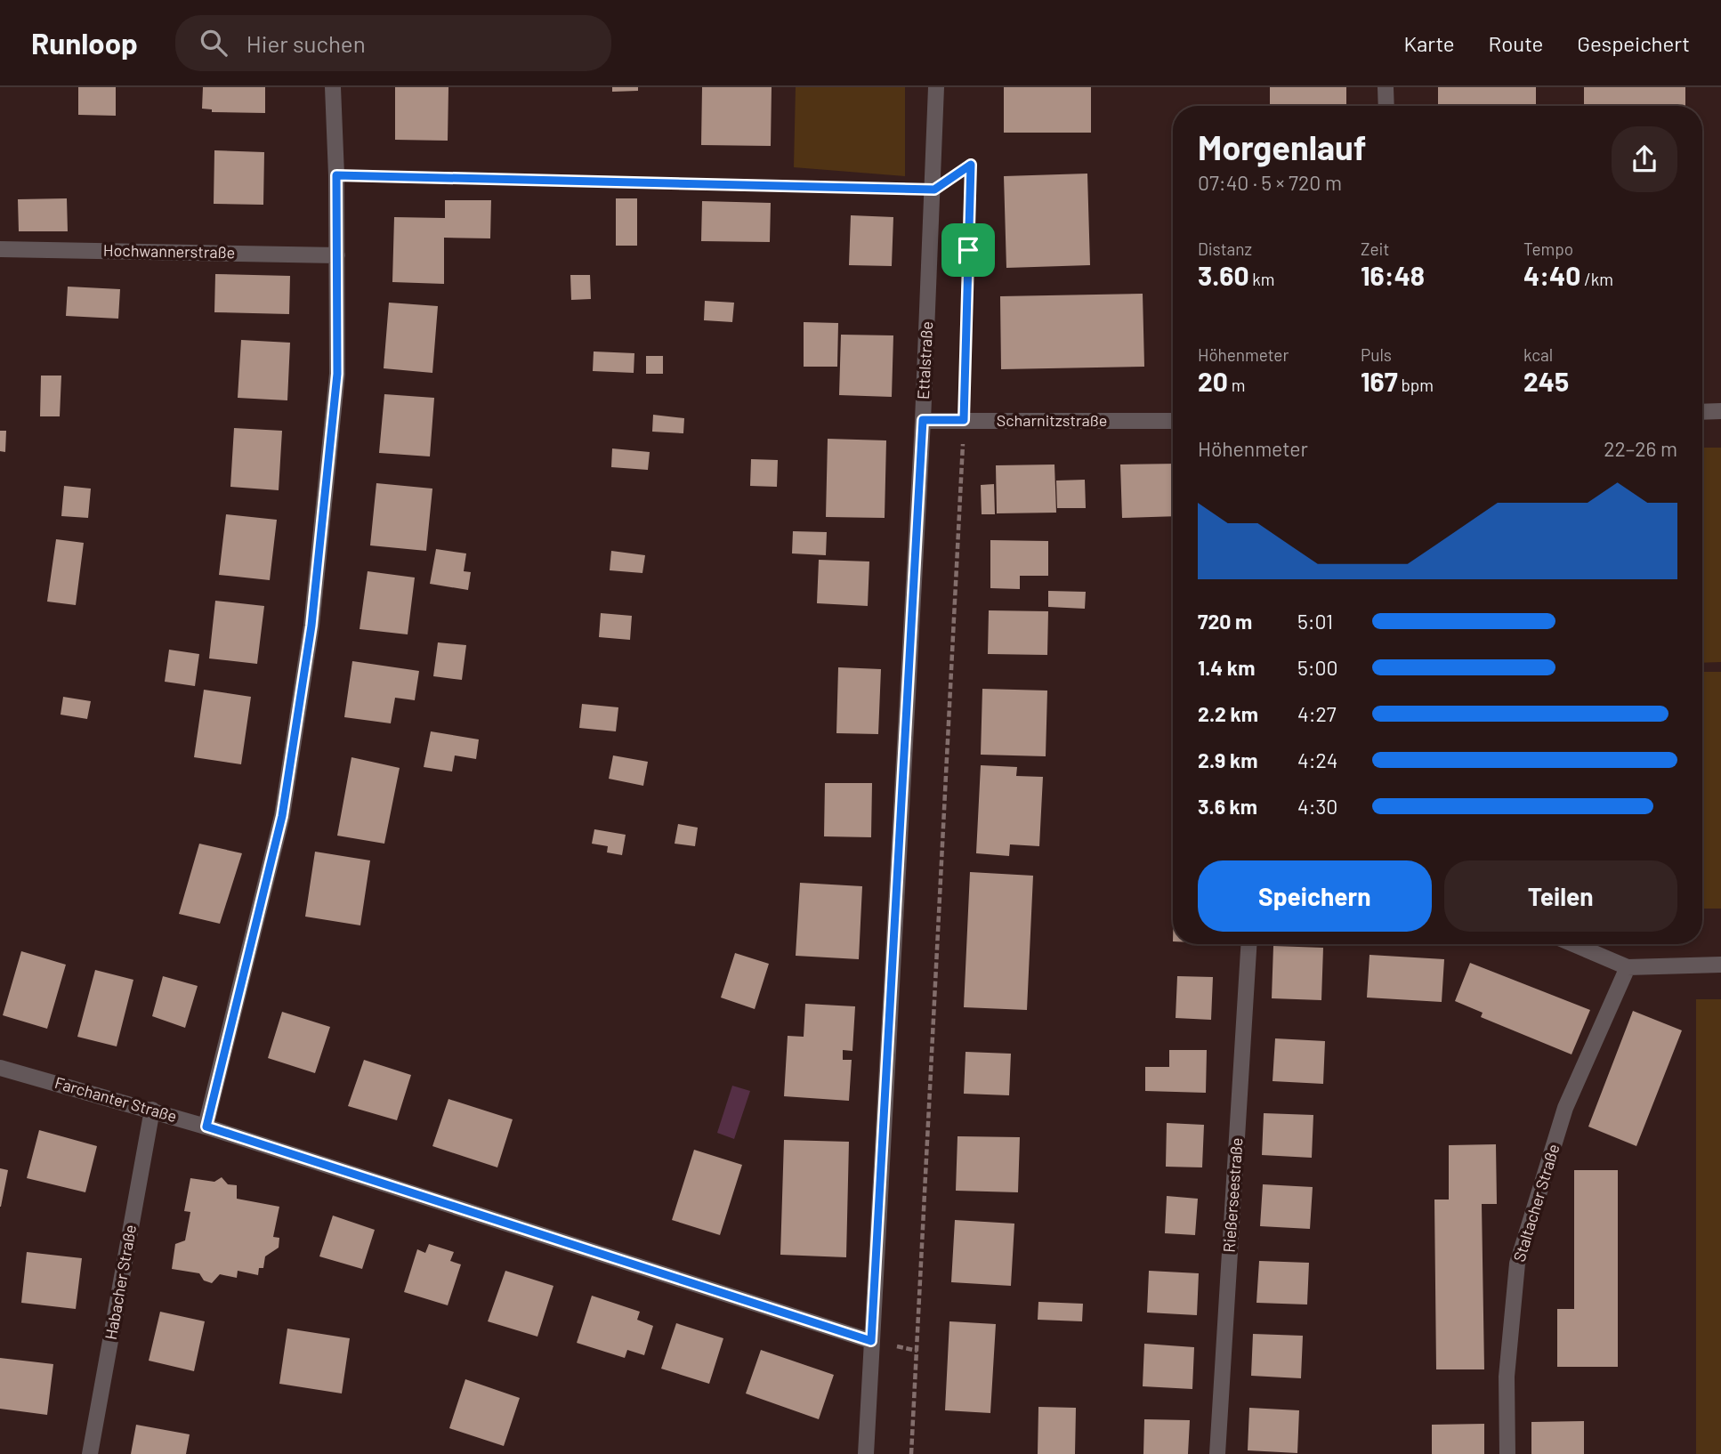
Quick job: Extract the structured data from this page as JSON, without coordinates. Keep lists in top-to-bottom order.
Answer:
{
  "streets": {
    "street": [
      "Hochwannerstraße",
      "Ettalstraße",
      "Scharnitzstraße",
      "Farchanter Straße",
      "Rießerseestraße",
      "Staltacher Straße",
      "Habacher Straße"
    ]
  },
  "crossings": [
    ["Ettalstraße", "Scharnitzstraße"],
    ["Ettalstraße", "Farchanter Straße"],
    ["Farchanter Straße", "Habacher Straße"]
  ],
  "page": {
    "header": "Runloop",
    "search": "Hier suchen",
    "nav": ["Karte", "Route", "Gespeichert"],
    "heading": ["Morgenlauf", "07:40 · 5 × 720 m"],
    "stats": [
      ["Distanz", "3.60 km"],
      ["Zeit", "16:48"],
      ["Tempo", "4:40 /km"],
      ["Höhenmeter", "20 m"],
      ["Puls", "167 bpm"],
      ["kcal", "245"]
    ],
    "chart": ["Höhenmeter", "22–26 m"],
    "list": [
      {
        "name": "720 m",
        "note": "5:01"
      },
      {
        "name": "1.4 km",
        "note": "5:00"
      },
      {
        "name": "2.2 km",
        "note": "4:27"
      },
      {
        "name": "2.9 km",
        "note": "4:24"
      },
      {
        "name": "3.6 km",
        "note": "4:30"
      }
    ],
    "buttons": ["Speichern", "Teilen"]
  }
}
